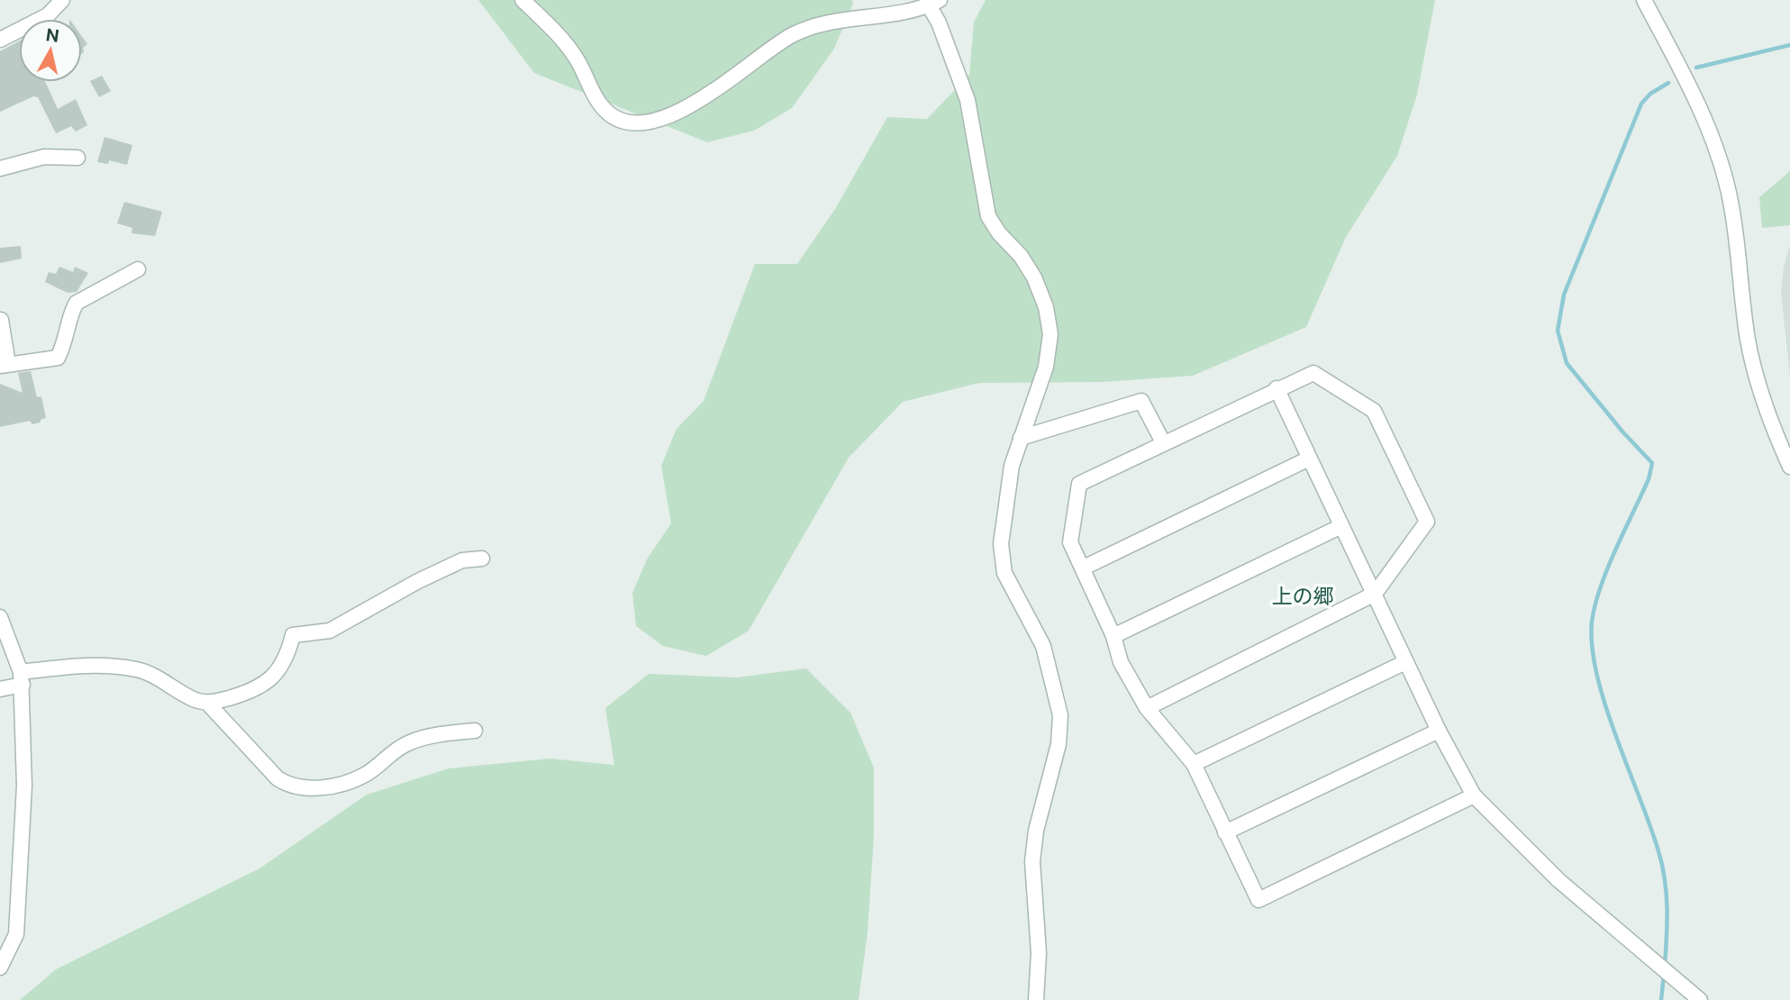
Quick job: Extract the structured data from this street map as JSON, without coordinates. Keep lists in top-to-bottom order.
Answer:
{
  "districts": ["上の郷"],
  "north": "top"
}
